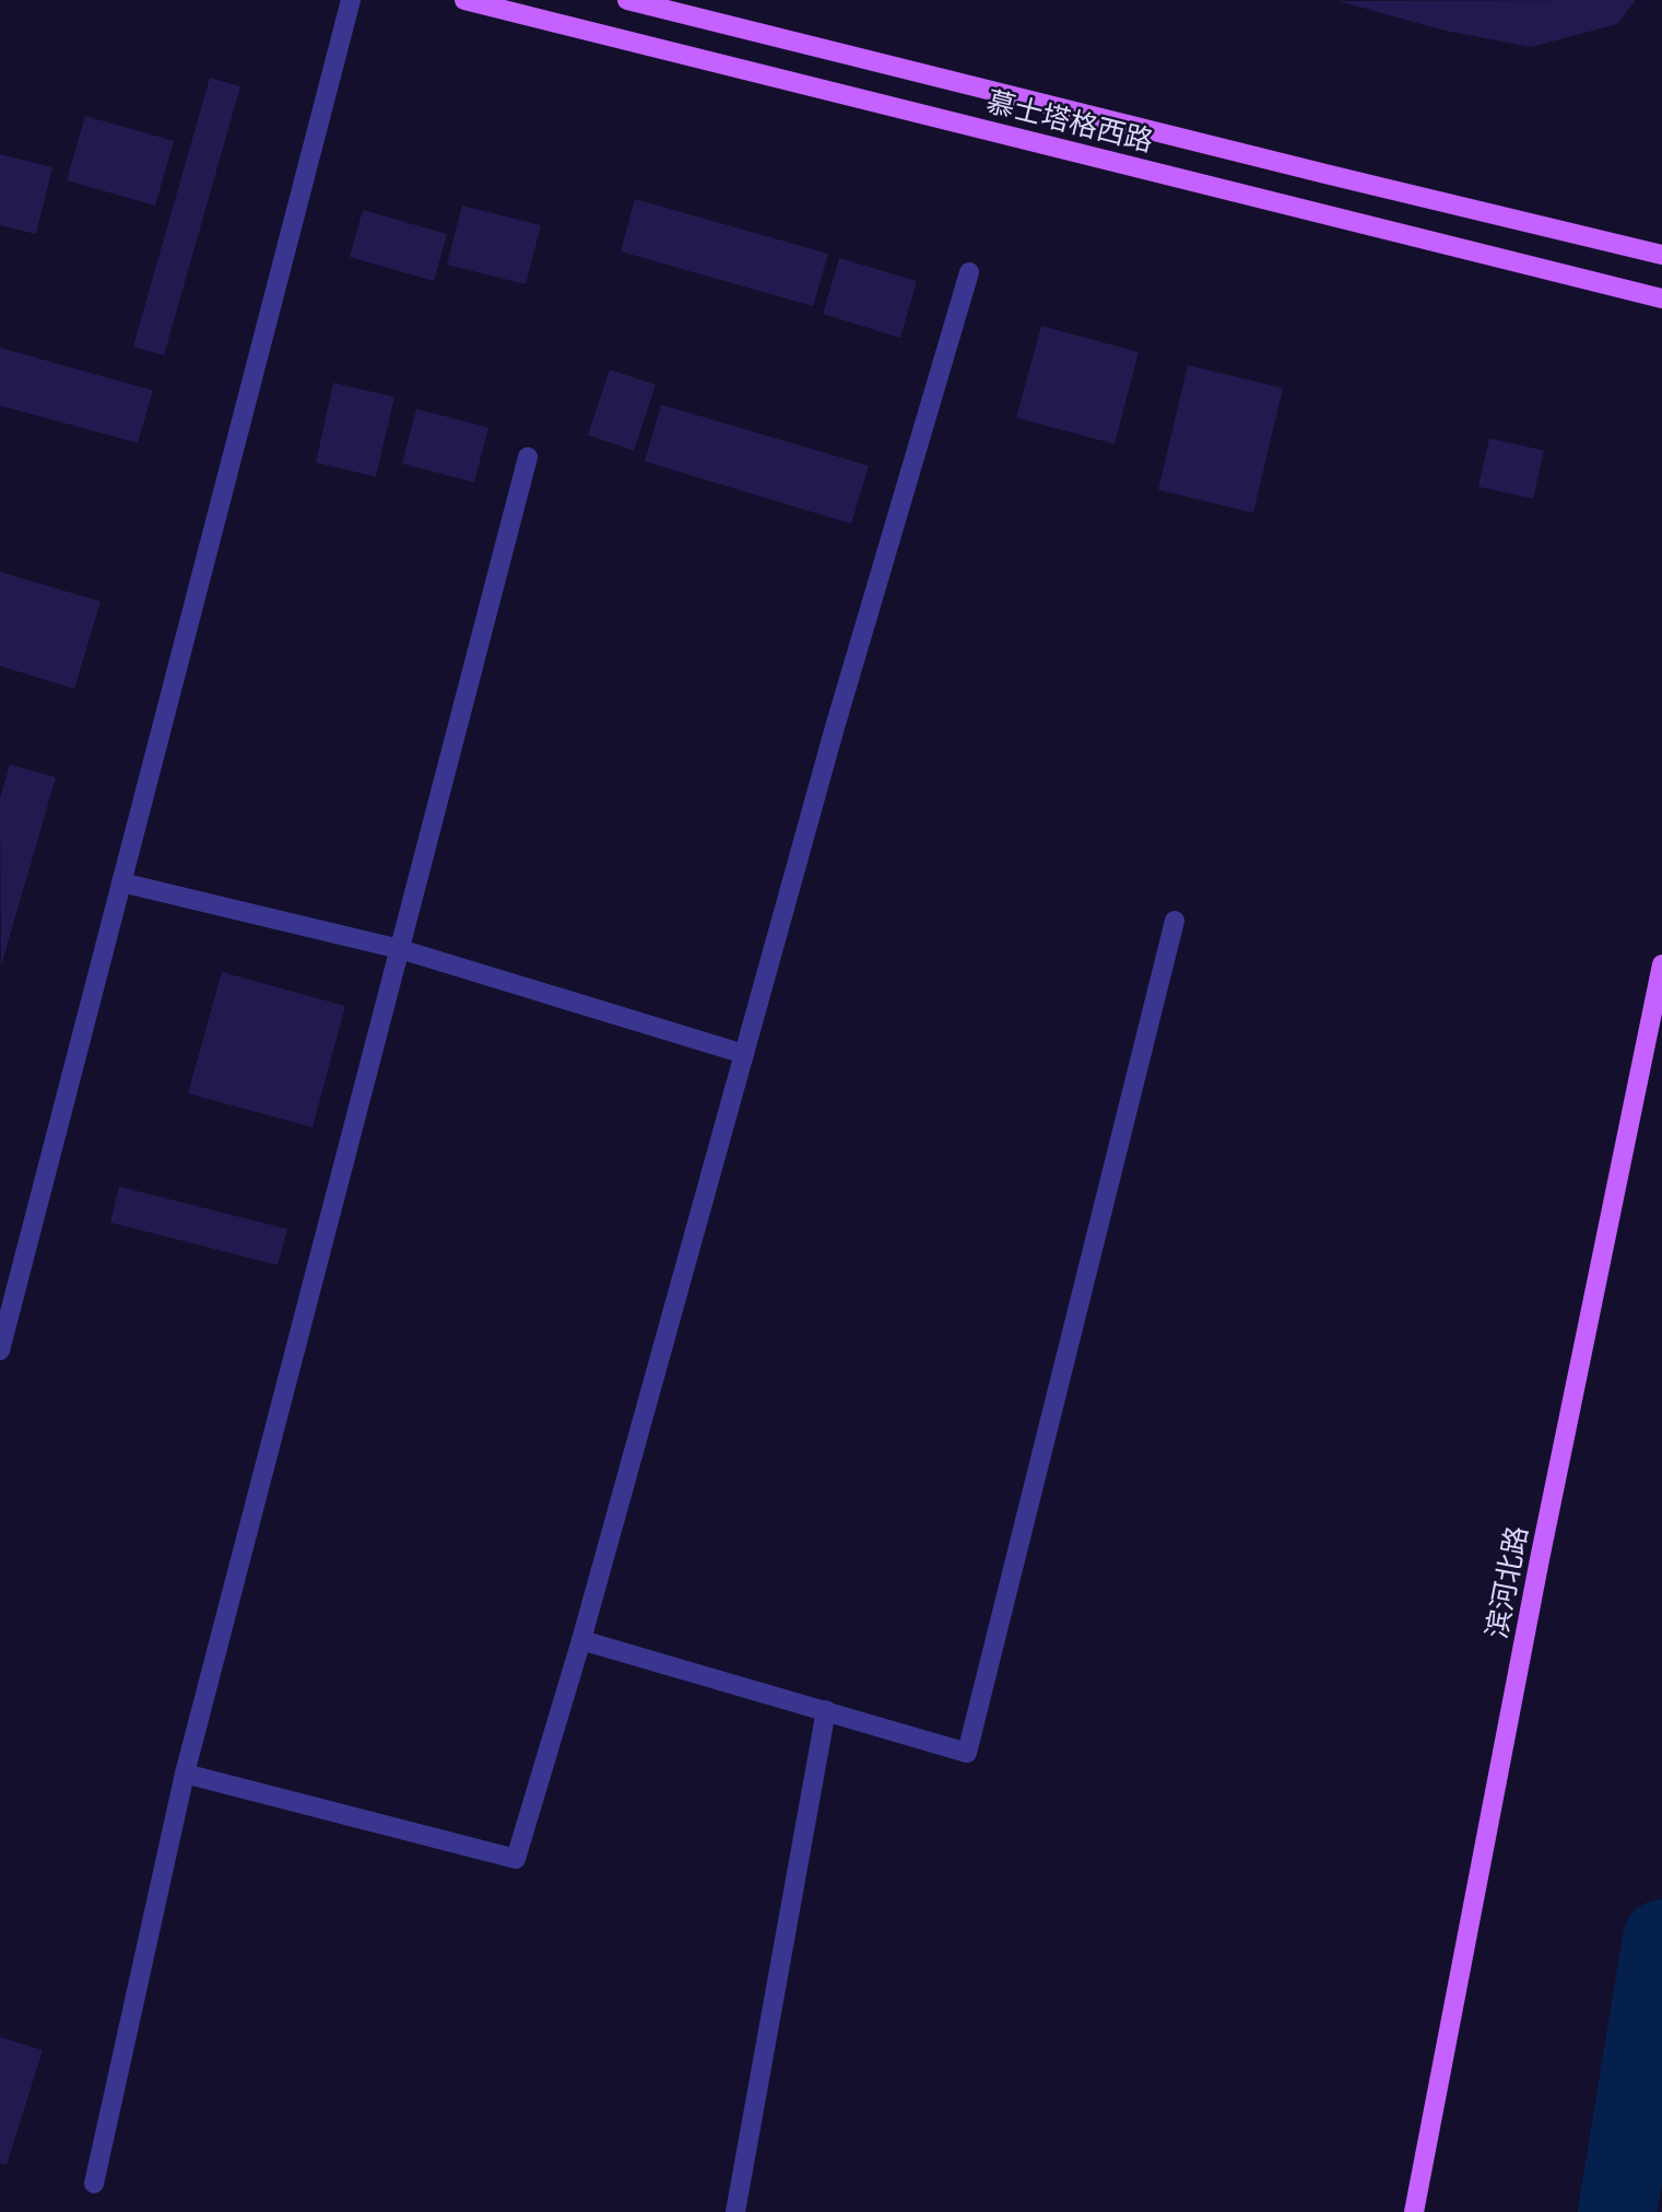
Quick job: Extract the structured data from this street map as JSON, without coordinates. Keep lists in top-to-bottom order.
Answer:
{
  "streets": {
    "main road": ["慕士塔格西路", "滨河北路"]
  }
}
